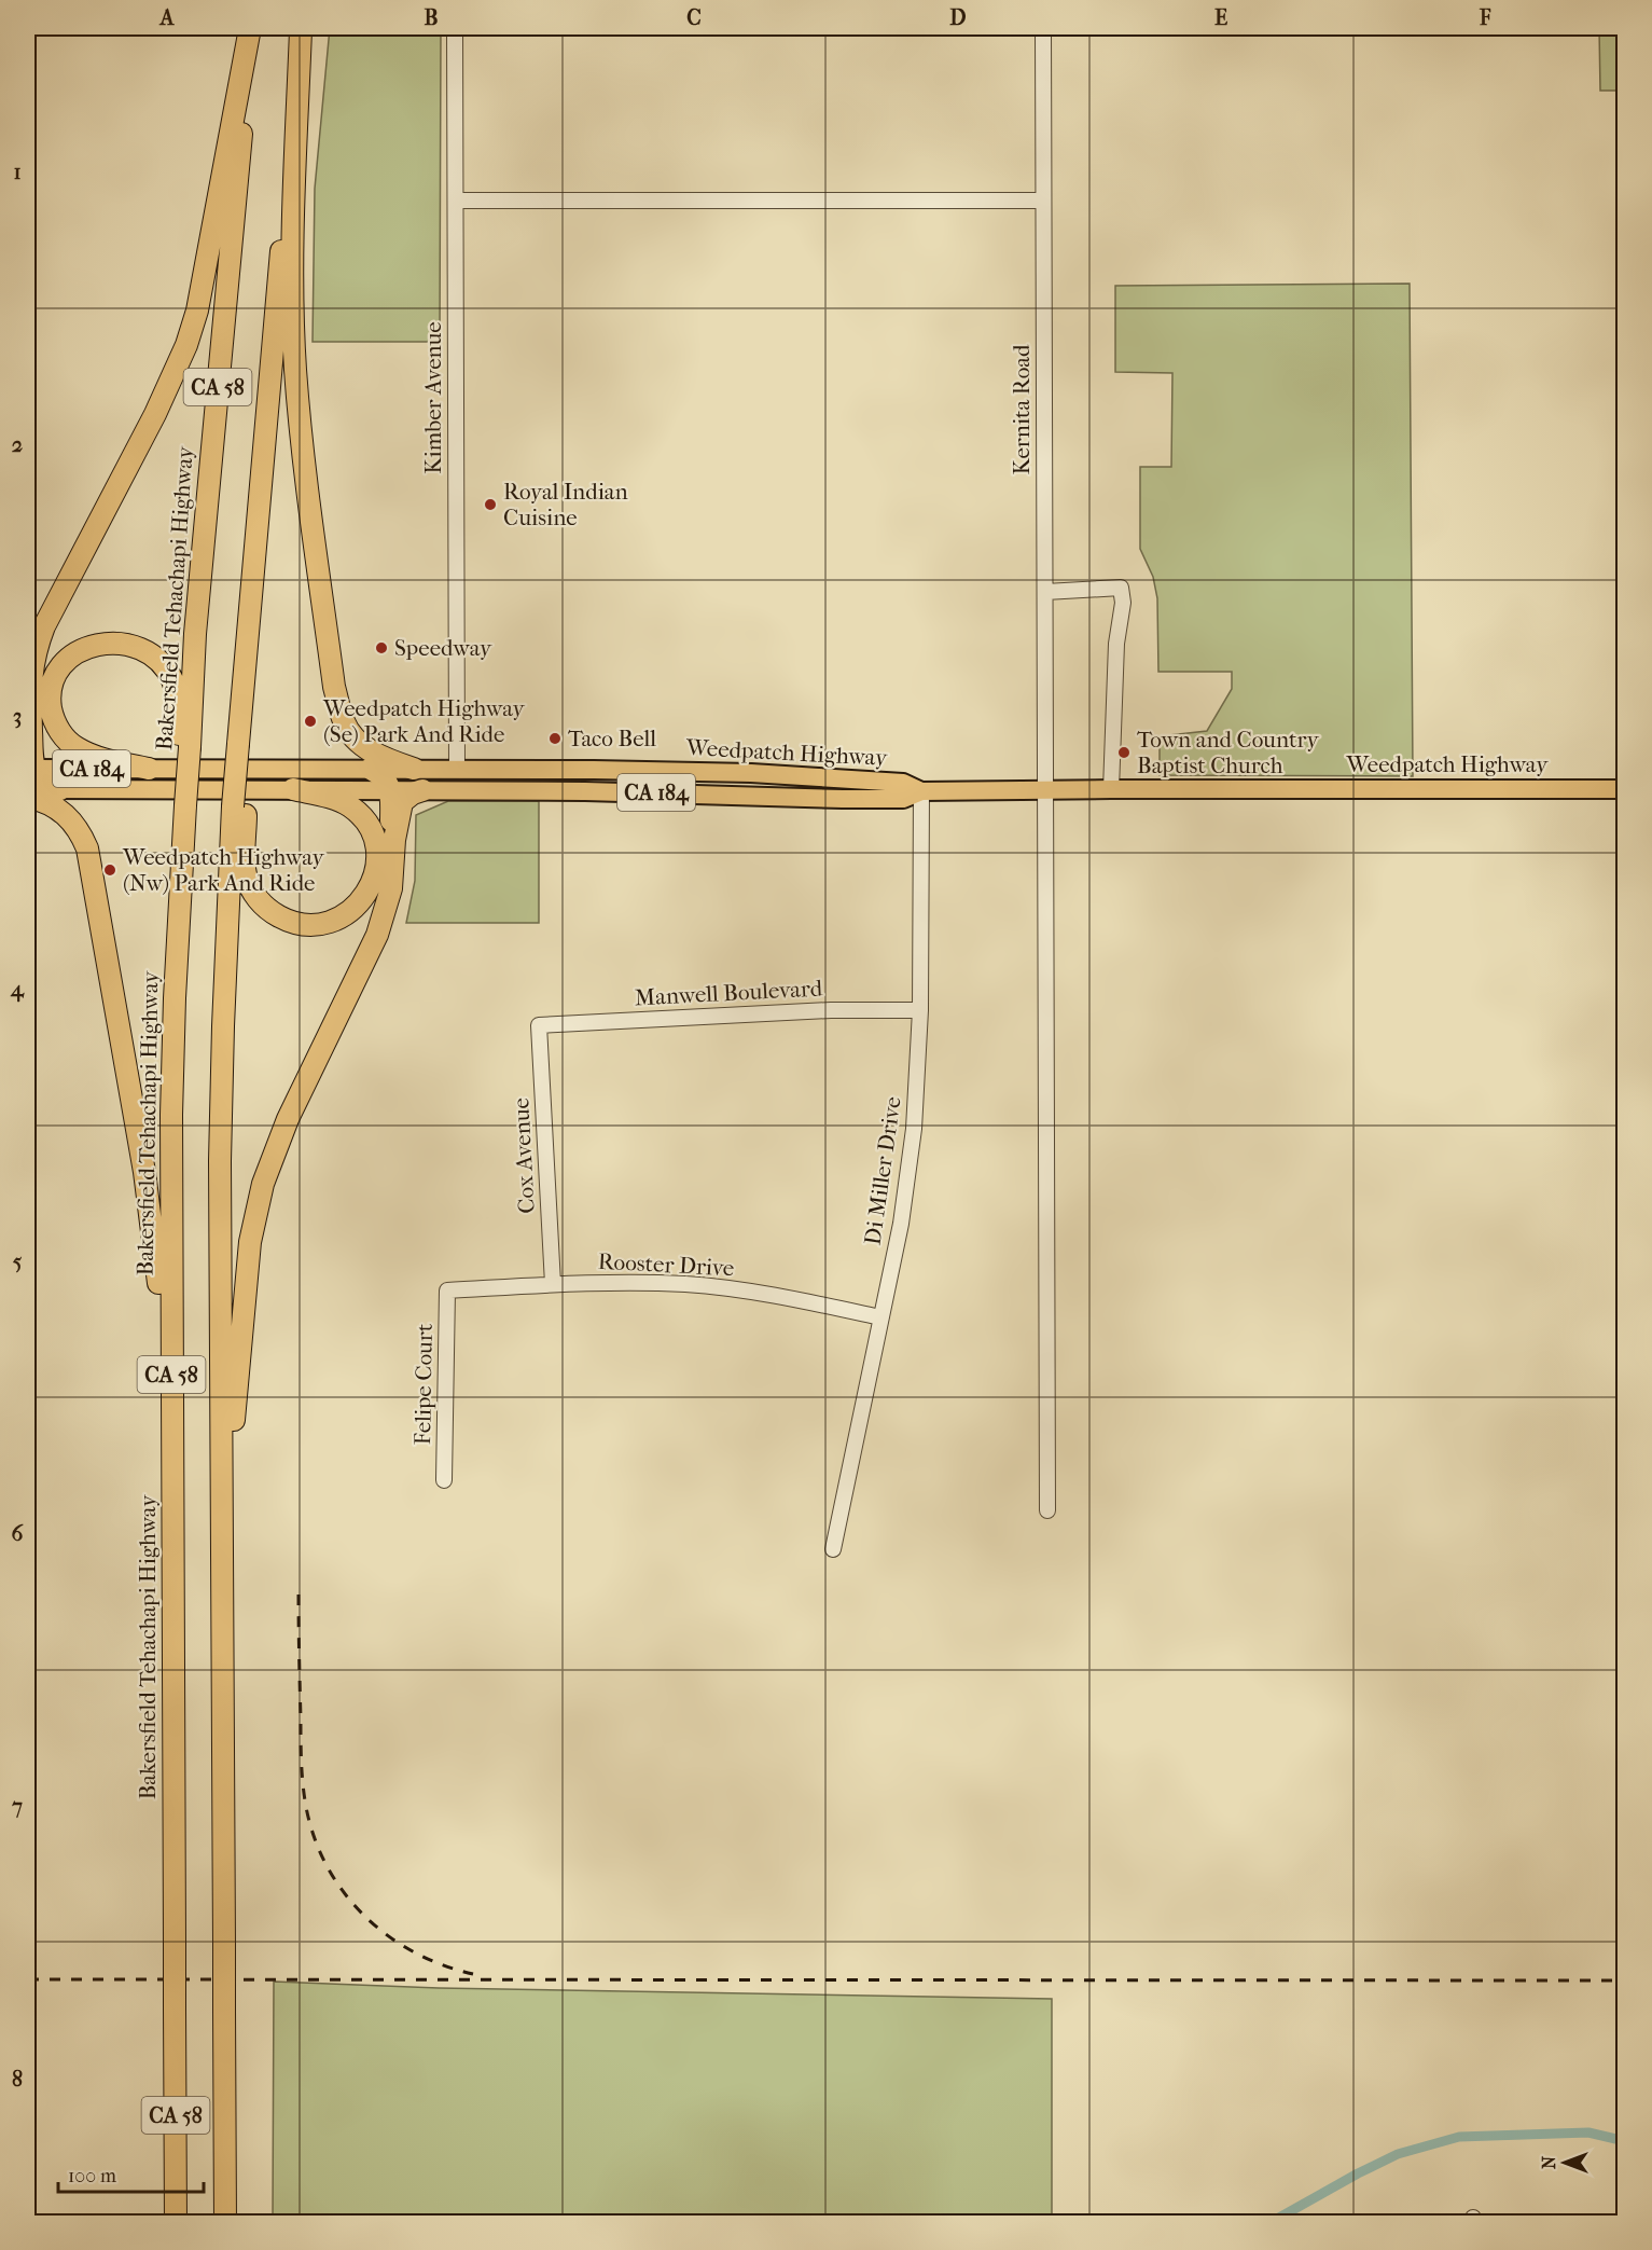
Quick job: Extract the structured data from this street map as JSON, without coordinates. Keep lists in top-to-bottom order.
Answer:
{
  "streets": {
    "highway": ["CA 58", "Bakersfield Tehachapi Highway"],
    "main road": ["Weedpatch Highway", "CA 184"],
    "street": [
      "Kimber Avenue",
      "Kernita Road",
      "Manwell Boulevard",
      "Cox Avenue",
      "Di Miller Drive",
      "Rooster Drive",
      "Felipe Court"
    ]
  },
  "crossings": [
    ["Kimber Avenue", "Weedpatch Highway"],
    ["Kernita Road", "Weedpatch Highway"],
    ["Weedpatch Highway", "Di Miller Drive"],
    ["Manwell Boulevard", "Cox Avenue"],
    ["Manwell Boulevard", "Di Miller Drive"],
    ["Cox Avenue", "Rooster Drive"],
    ["Di Miller Drive", "Rooster Drive"],
    ["Rooster Drive", "Felipe Court"]
  ],
  "places": [
    "Royal Indian Cuisine",
    "Speedway",
    "Weedpatch Highway (Se) Park And Ride",
    "Taco Bell",
    "Town and Country Baptist Church",
    "Weedpatch Highway (Nw) Park And Ride"
  ],
  "scale_bar": "100 m",
  "north": "left",
  "grid": {
    "columns": [
      "A",
      "B",
      "C",
      "D",
      "E",
      "F"
    ],
    "rows": [
      "1",
      "2",
      "3",
      "4",
      "5",
      "6",
      "7",
      "8"
    ]
  }
}
